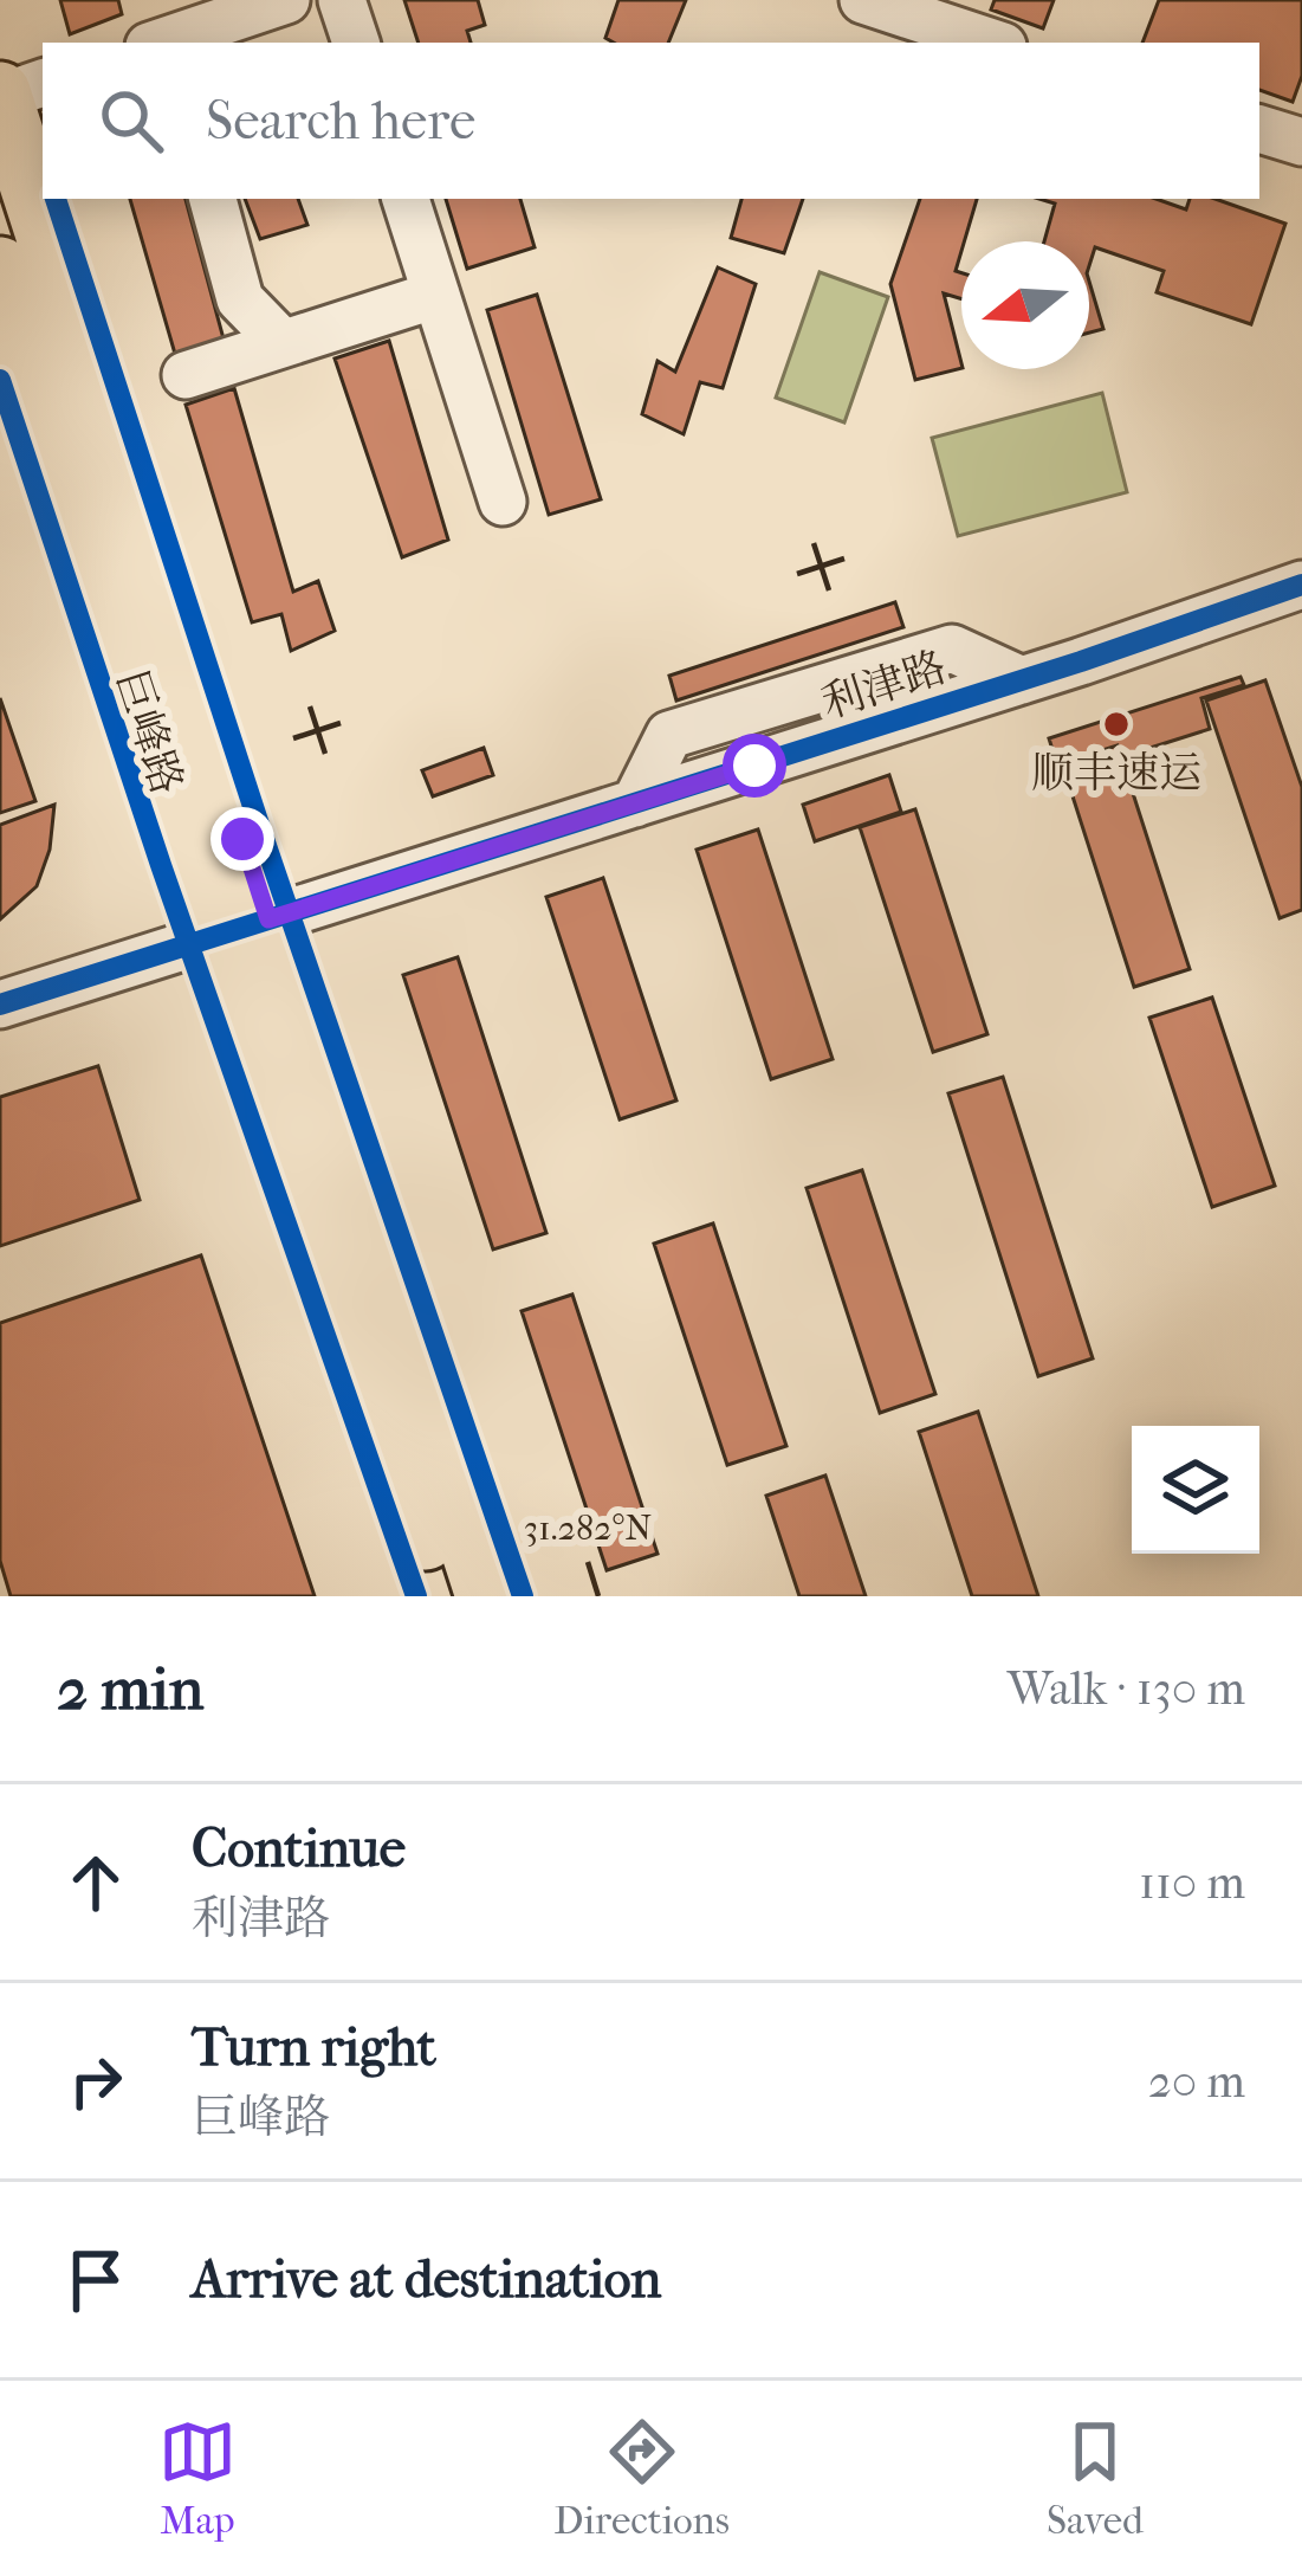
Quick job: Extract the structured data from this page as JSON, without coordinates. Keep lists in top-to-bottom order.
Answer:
{
  "streets": {
    "main road": ["巨峰路"],
    "street": ["利津路"]
  },
  "crossings": [
    ["利津路", "巨峰路"]
  ],
  "places": ["顺丰速运"],
  "north": "left",
  "page": {
    "search": "Search here",
    "heading": ["2 min", "Walk · 130 m"],
    "list": [
      ["Continue", "利津路", "110 m"],
      ["Turn right", "巨峰路", "20 m"],
      "Arrive at destination"
    ],
    "nav": ["Map", "Directions", "Saved"]
  },
  "coordinates": ["31.282°N"]
}
